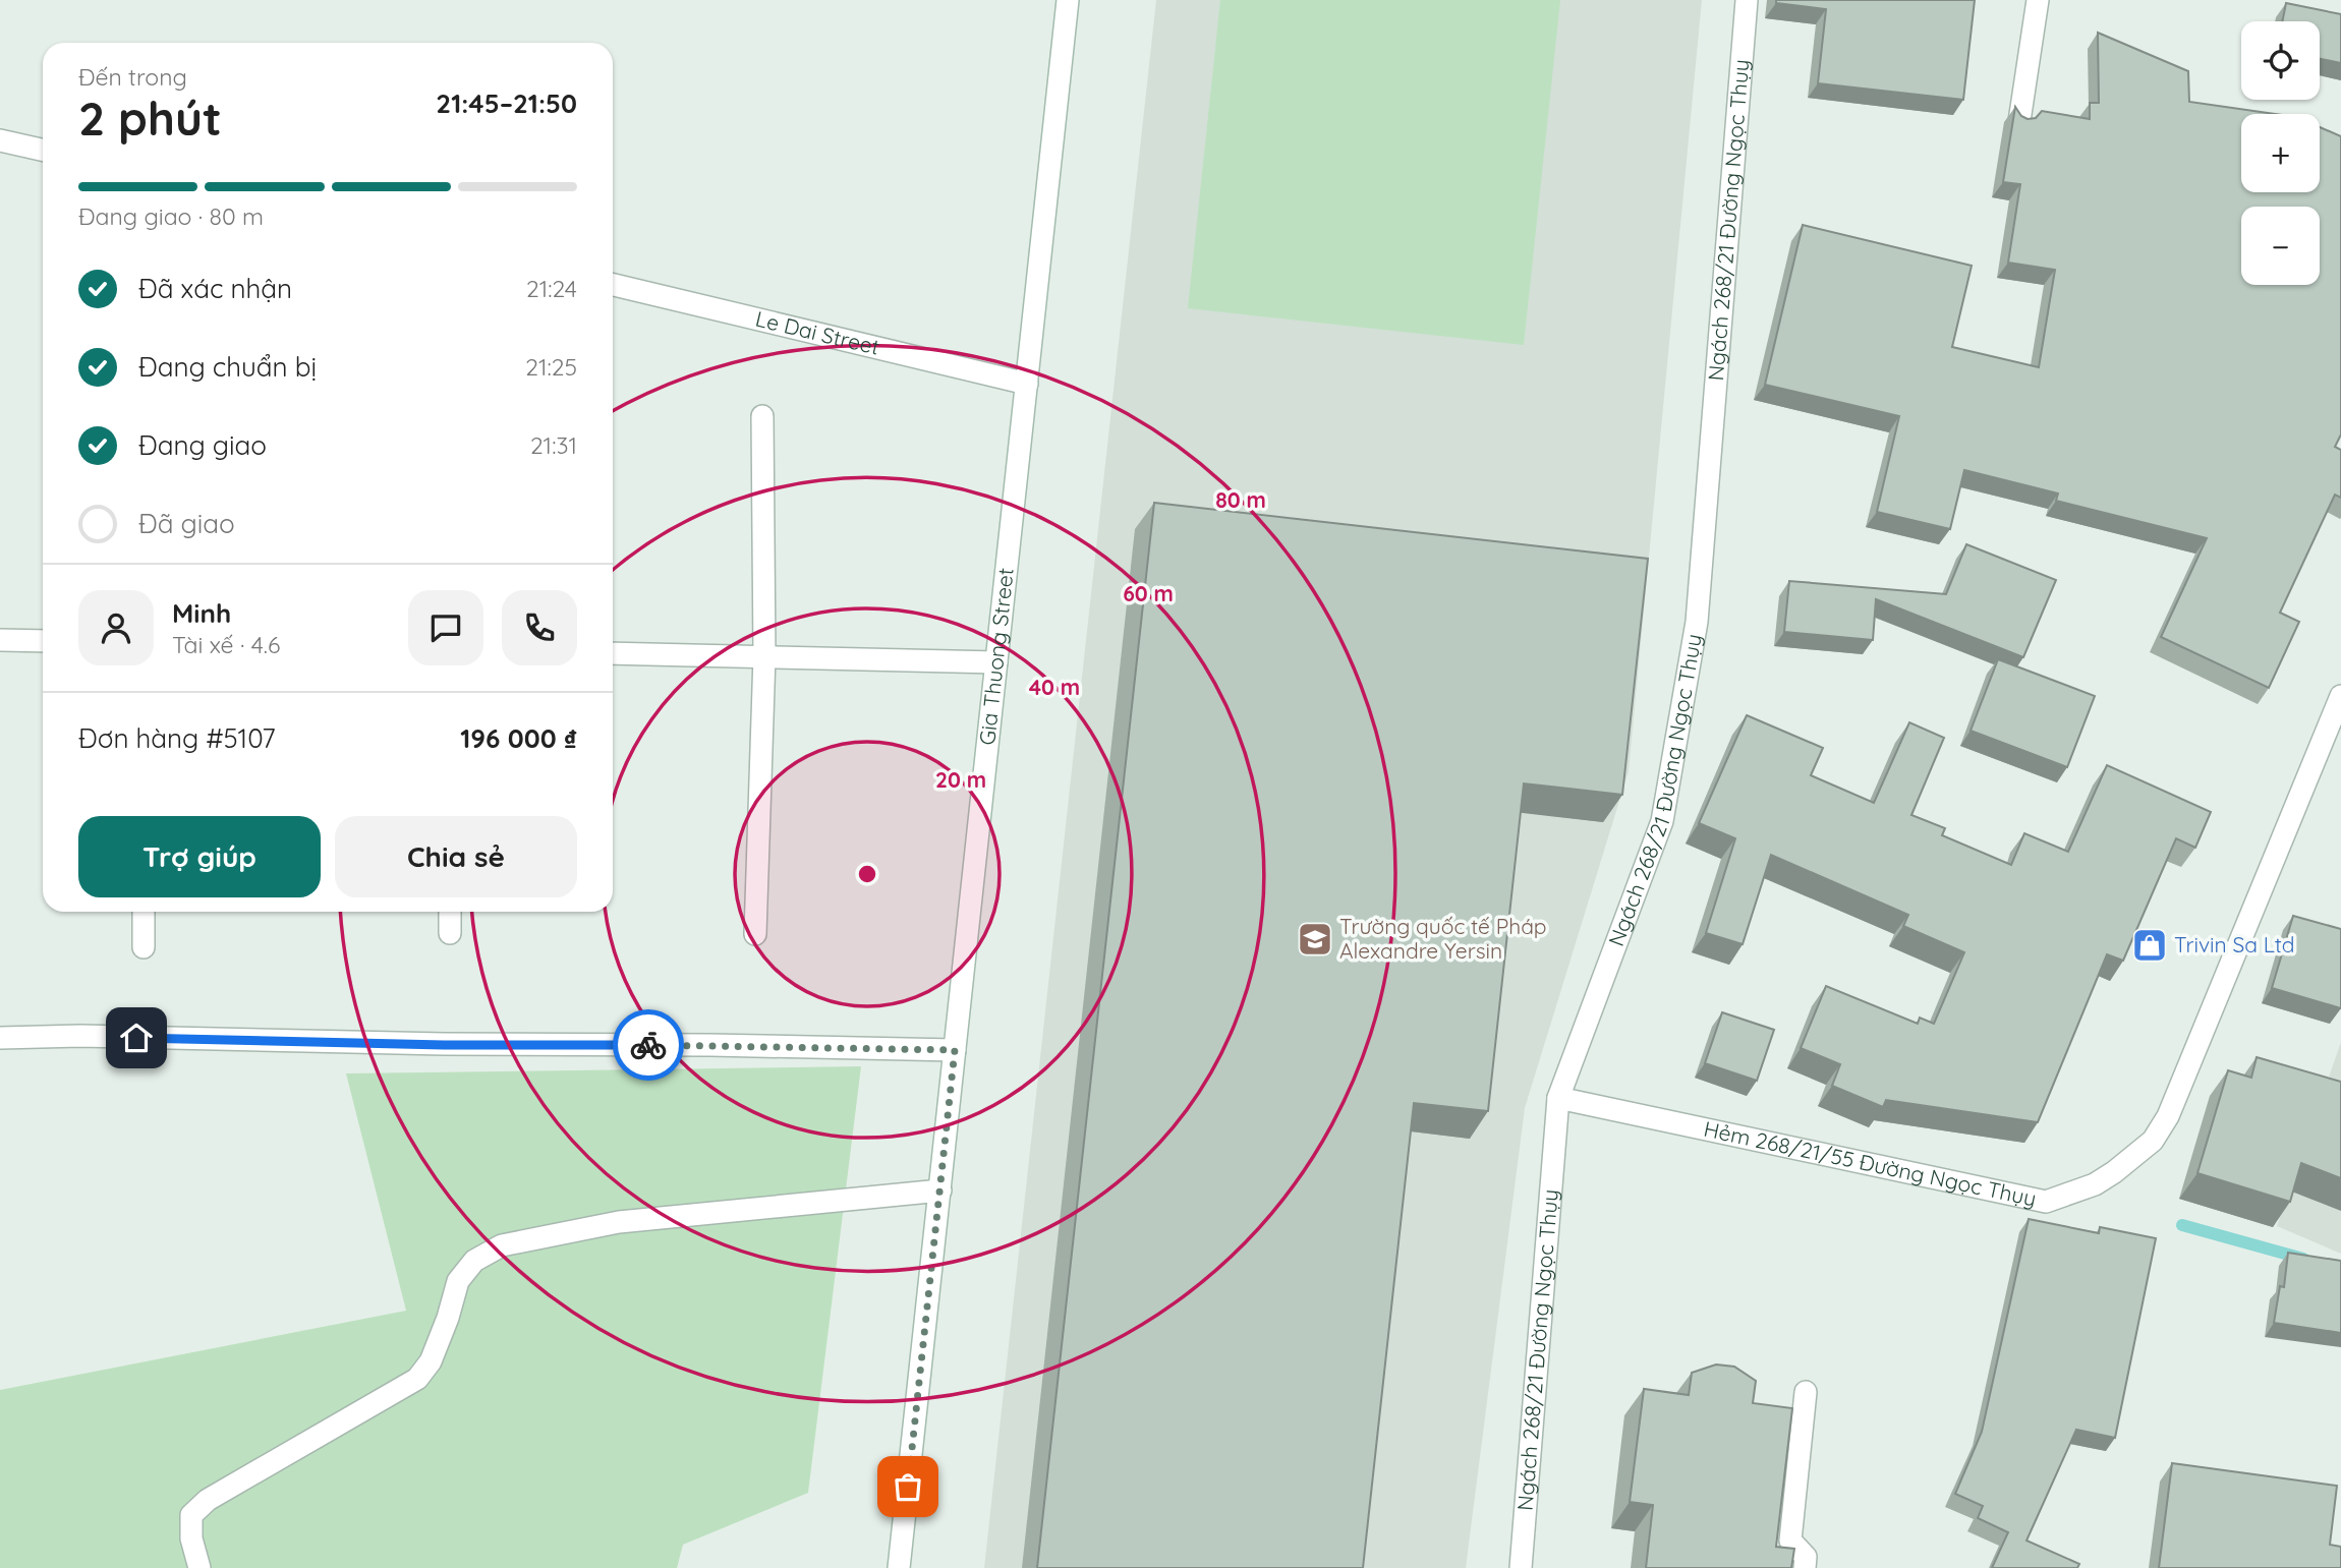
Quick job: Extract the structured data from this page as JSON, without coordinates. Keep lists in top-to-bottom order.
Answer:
{
  "streets": {
    "street": [
      "Ngách 268/21 Đường Ngọc Thụy",
      "Le Dai Street",
      "Gia Thuong Street",
      "Hẻm 268/21/55 Đường Ngọc Thụy"
    ]
  },
  "crossings": [
    ["Ngách 268/21 Đường Ngọc Thụy", "Hẻm 268/21/55 Đường Ngọc Thụy"],
    ["Le Dai Street", "Gia Thuong Street"]
  ],
  "places": {
    "school or university": ["Trường quốc tế Pháp Alexandre Yersin"],
    "shop": ["Trivin Sa Ltd"]
  },
  "page": {
    "map_buttons": ["+", "−"],
    "heading": ["2 phút", "Đến trong", "21:45–21:50"],
    "panel": [
      "Minh",
      "Tài xế · 4.6",
      "Đơn hàng #5107",
      "196 000 ₫"
    ],
    "bar": "Đang giao · 80 m",
    "list": [
      ["Đã xác nhận", "21:24"],
      ["Đang chuẩn bị", "21:25"],
      ["Đang giao", "21:31"],
      "Đã giao"
    ],
    "buttons": ["Trợ giúp", "Chia sẻ"]
  },
  "rings": [
    "80 m",
    "60 m",
    "40 m",
    "20 m"
  ]
}
